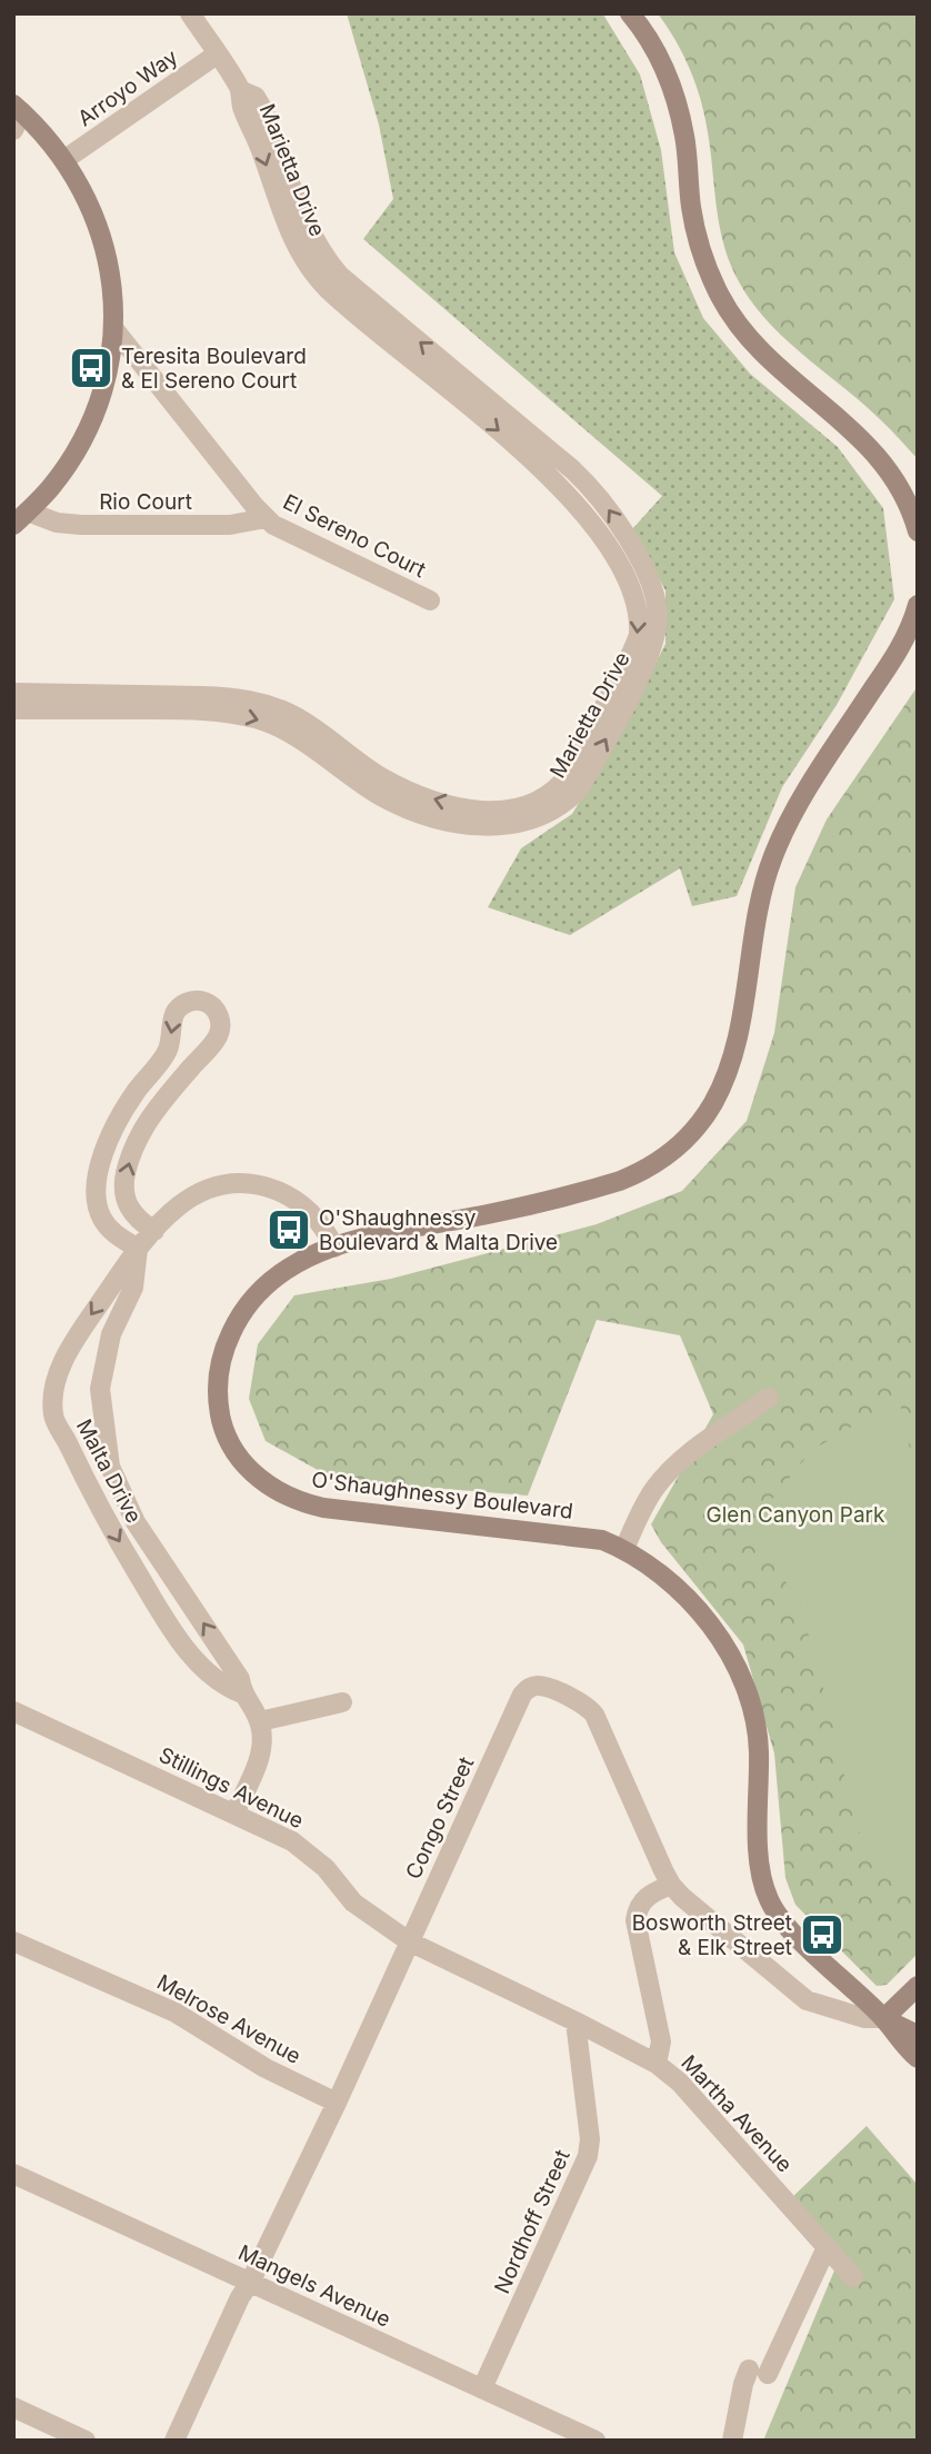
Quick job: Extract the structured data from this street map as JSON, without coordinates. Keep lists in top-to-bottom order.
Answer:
{
  "streets": {
    "main road": ["O'Shaughnessy Boulevard"],
    "street": [
      "Arroyo Way",
      "Marietta Drive",
      "Rio Court",
      "El Sereno Court",
      "Malta Drive",
      "Stillings Avenue",
      "Congo Street",
      "Melrose Avenue",
      "Martha Avenue",
      "Nordhoff Street",
      "Mangels Avenue"
    ]
  },
  "crossings": [
    ["Arroyo Way", "Marietta Drive"],
    ["Rio Court", "El Sereno Court"],
    ["Malta Drive", "O'Shaughnessy Boulevard"],
    ["O'Shaughnessy Boulevard", "Congo Street"],
    ["Stillings Avenue", "Congo Street"],
    ["Stillings Avenue", "Martha Avenue"],
    ["Stillings Avenue", "Nordhoff Street"],
    ["Congo Street", "Melrose Avenue"],
    ["Congo Street", "Martha Avenue"],
    ["Congo Street", "Mangels Avenue"],
    ["Nordhoff Street", "Mangels Avenue"]
  ],
  "parks": ["Glen Canyon Park"],
  "places": {
    "bus stop": ["Teresita Boulevard & El Sereno Court", "O'Shaughnessy Boulevard & Malta Drive", "Bosworth Street & Elk Street"]
  }
}
